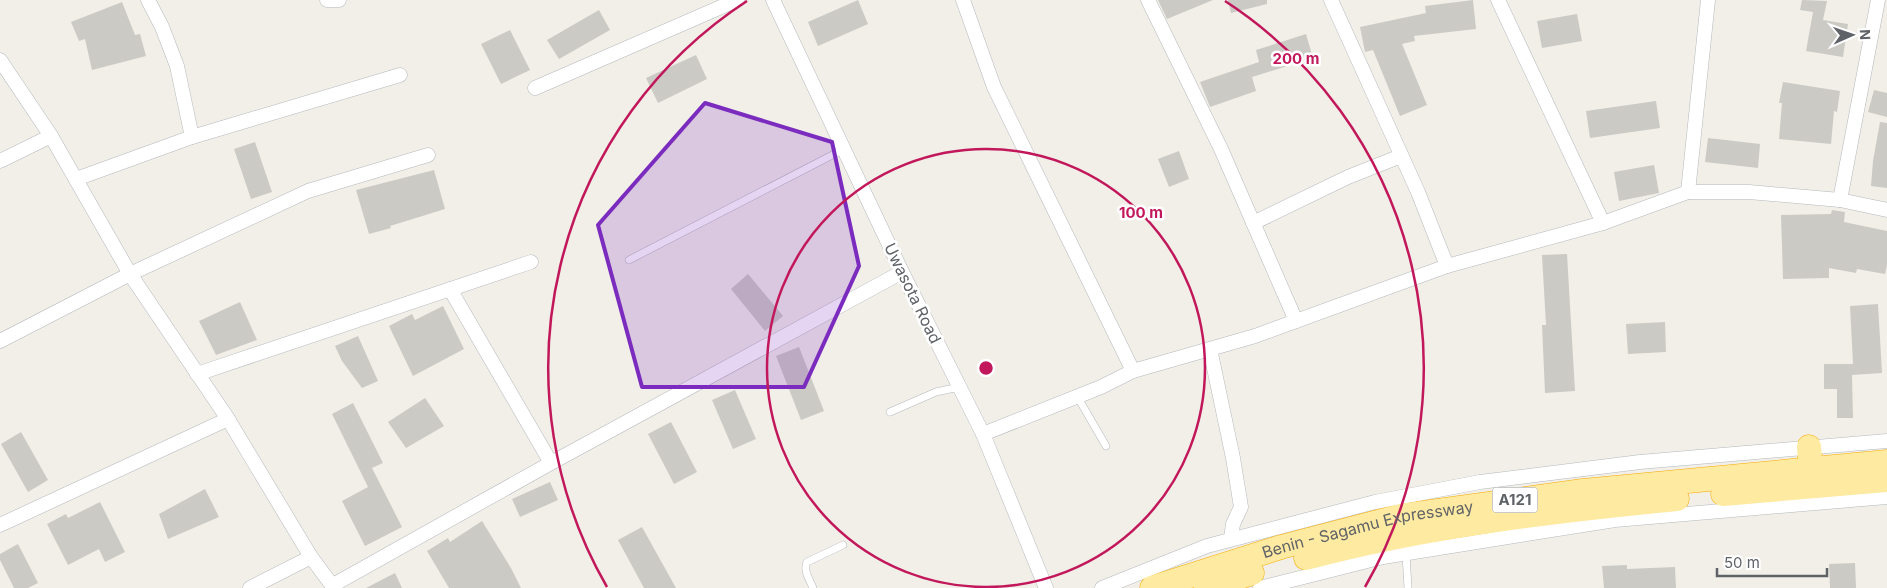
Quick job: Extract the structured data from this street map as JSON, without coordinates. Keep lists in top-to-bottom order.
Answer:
{
  "streets": {
    "highway": ["A121", "Benin - Sagamu Expressway"],
    "street": ["Uwasota Road"]
  },
  "scale_bar": "50 m",
  "north": "right",
  "rings": ["200 m", "100 m"]
}
